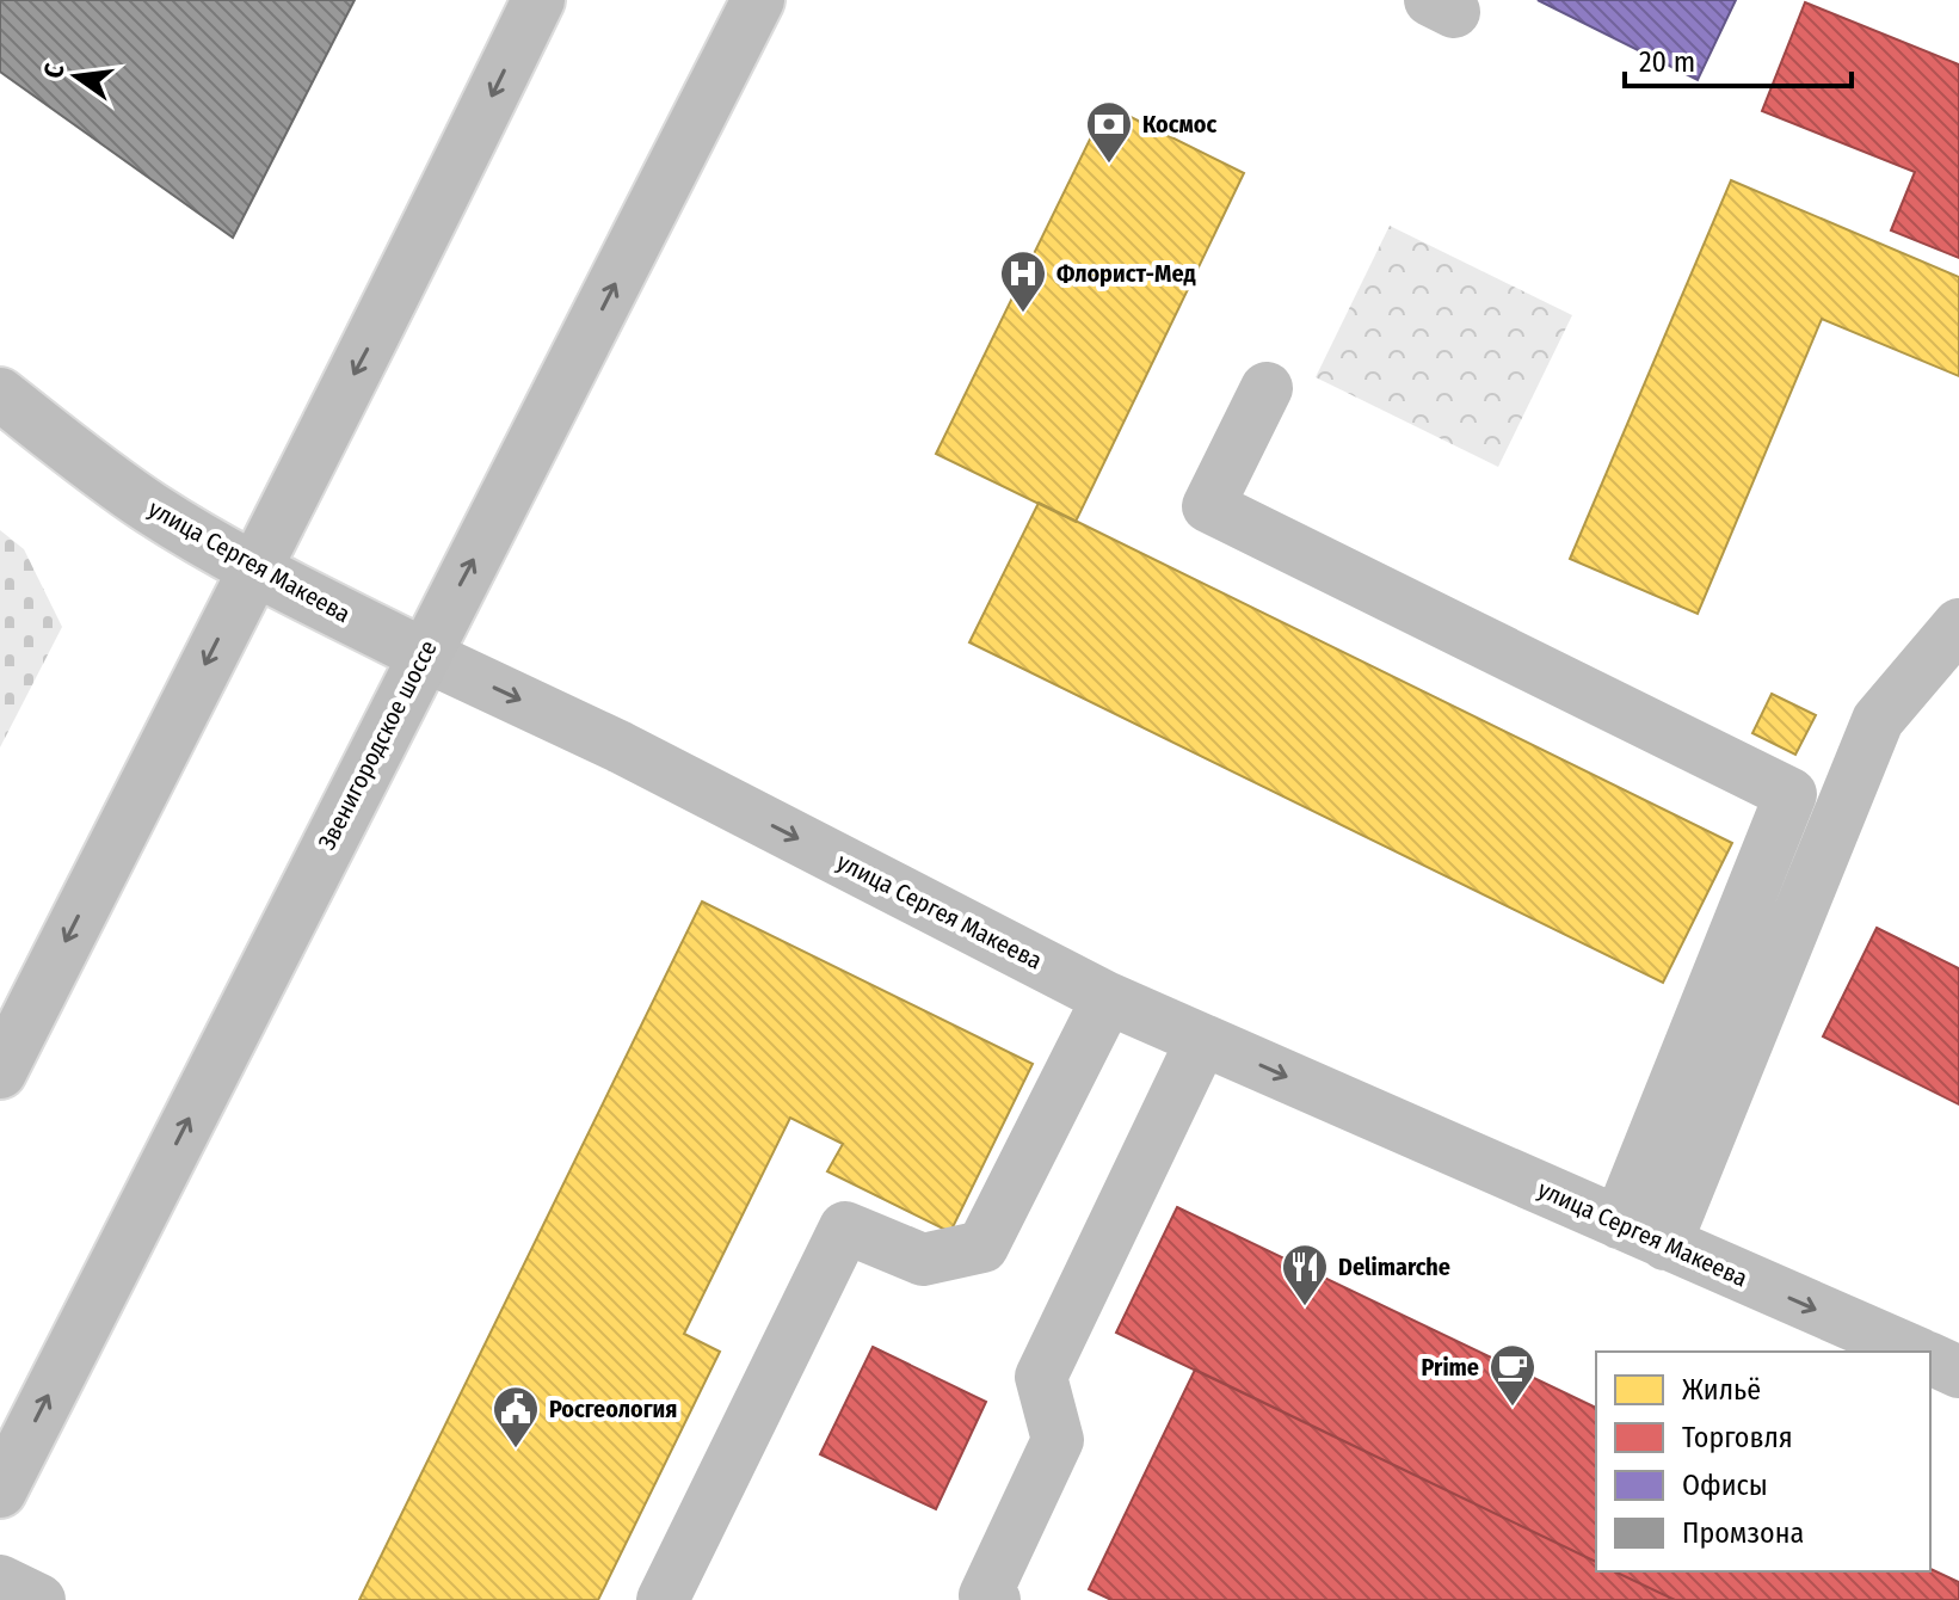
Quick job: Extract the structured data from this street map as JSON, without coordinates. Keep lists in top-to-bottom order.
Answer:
{
  "streets": {
    "main road": ["улица Сергея Макеева", "Звенигородское шоссе"]
  },
  "crossings": [
    ["улица Сергея Макеева", "Звенигородское шоссе"]
  ],
  "one_way": ["улица Сергея Макеева"],
  "places": {
    "bank": ["Космос"],
    "hospital": ["Флорист-Мед"],
    "restaurant": ["Delimarche"],
    "cafe": ["Prime"],
    "public building": ["Росгеология"]
  },
  "legend": [
    "Жильё",
    "Торговля",
    "Офисы",
    "Промзона"
  ],
  "scale_bar": "20 m",
  "north": "left"
}
